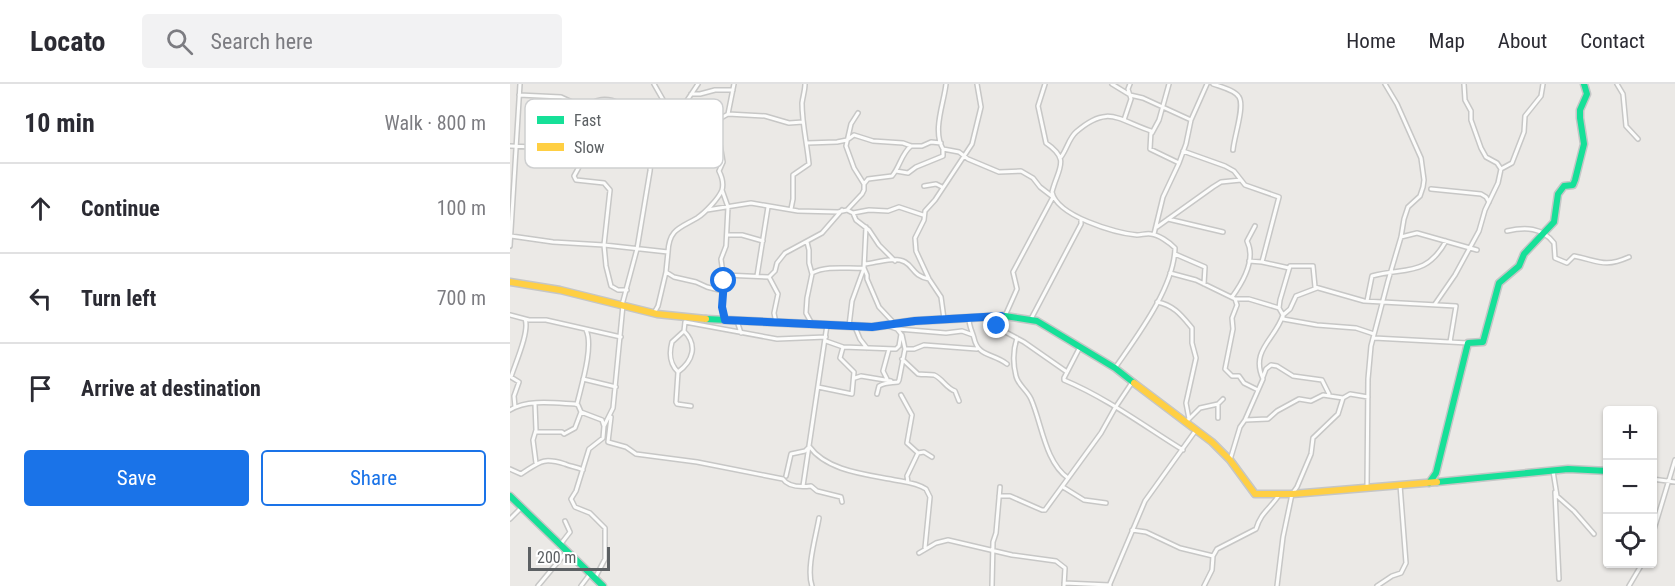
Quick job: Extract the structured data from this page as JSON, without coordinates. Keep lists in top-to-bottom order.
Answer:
{
  "legend": ["Fast", "Slow"],
  "scale_bar": "200 m",
  "page": {
    "header": "Locato",
    "search": "Search here",
    "nav": [
      "Home",
      "Map",
      "About",
      "Contact"
    ],
    "heading": ["10 min", "Walk · 800 m"],
    "list": [
      ["Continue", "100 m"],
      ["Turn left", "700 m"],
      "Arrive at destination"
    ],
    "map_buttons": ["+", "−"],
    "buttons": ["Save", "Share"],
    "scale": "200 m"
  }
}
